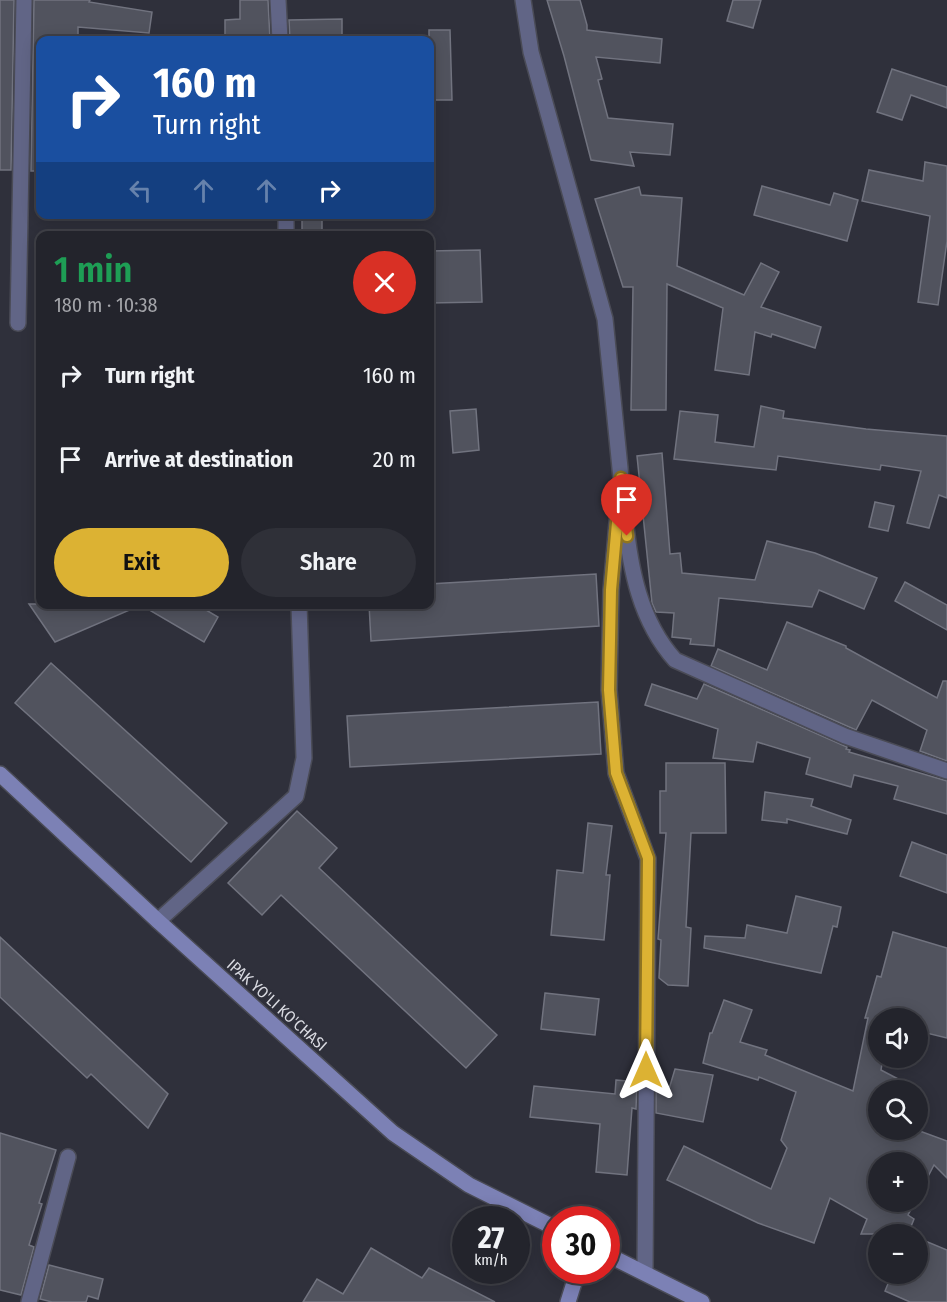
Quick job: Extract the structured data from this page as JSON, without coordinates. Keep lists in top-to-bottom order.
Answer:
{
  "streets": {
    "main road": ["IPAK YO'LI KO'CHASI"]
  },
  "page": {
    "turn": ["160 m", "Turn right"],
    "heading": ["1 min", "180 m · 10:38"],
    "list": [
      {
        "name": "Turn right",
        "value": "160 m"
      },
      {
        "name": "Arrive at destination",
        "value": "20 m"
      }
    ],
    "buttons": ["Exit", "Share"],
    "map_buttons": ["+", "−"],
    "speed": "27 km/h",
    "limit": "30"
  }
}
